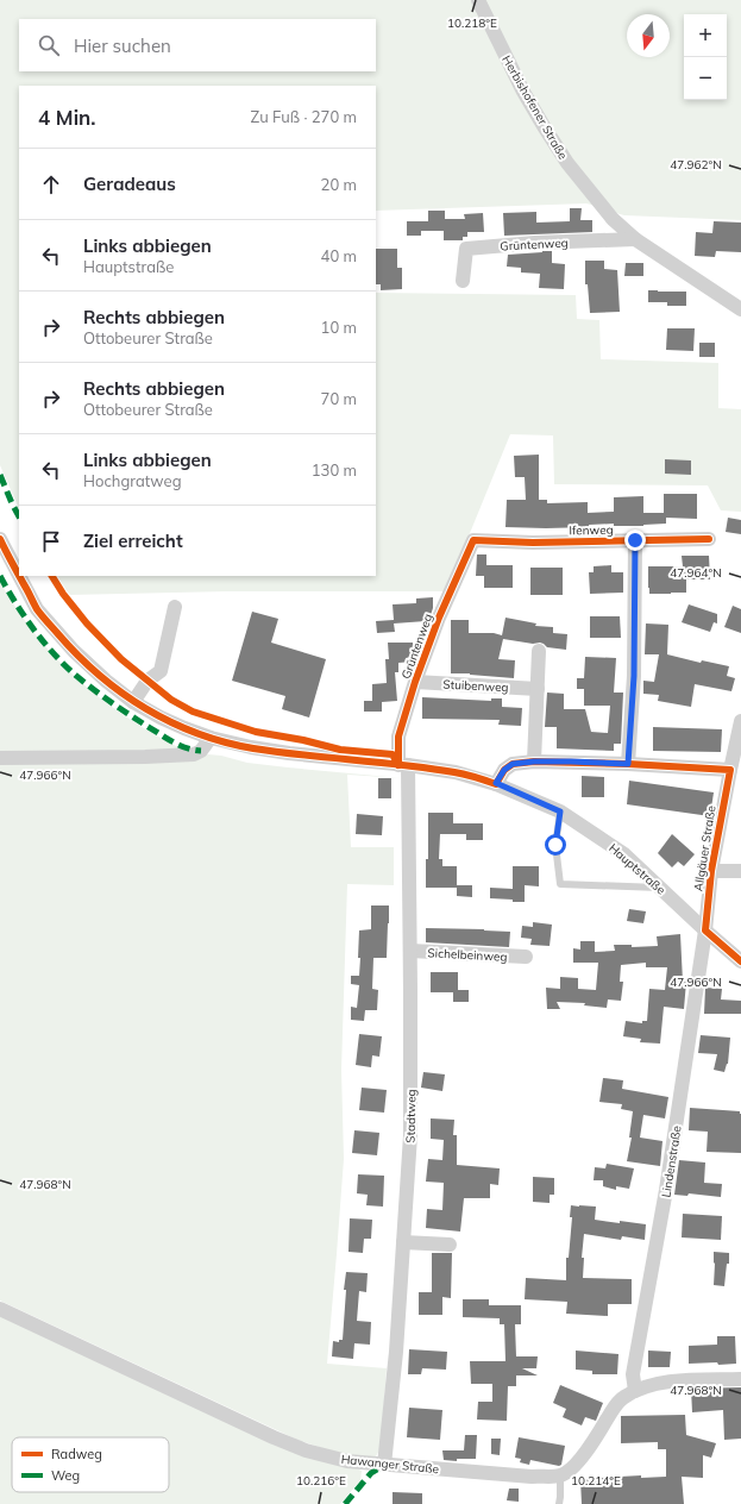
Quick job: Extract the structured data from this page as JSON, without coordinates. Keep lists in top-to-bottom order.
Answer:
{
  "streets": {
    "street": [
      "Herbishofener Straße",
      "Grüntenweg",
      "Ifenweg",
      "Stuibenweg",
      "Allgäuer Straße",
      "Hauptstraße",
      "Sichelbeinweg",
      "Stadtweg",
      "Lindenstraße",
      "Hawanger Straße"
    ]
  },
  "crossings": [
    ["Herbishofener Straße", "Grüntenweg"],
    ["Grüntenweg", "Ifenweg"],
    ["Grüntenweg", "Stuibenweg"],
    ["Grüntenweg", "Hauptstraße"],
    ["Grüntenweg", "Stadtweg"],
    ["Allgäuer Straße", "Hauptstraße"],
    ["Allgäuer Straße", "Lindenstraße"],
    ["Hauptstraße", "Stadtweg"],
    ["Hauptstraße", "Lindenstraße"],
    ["Sichelbeinweg", "Stadtweg"],
    ["Stadtweg", "Hawanger Straße"]
  ],
  "legend": ["Radweg", "Weg"],
  "north": "bottom",
  "page": {
    "map_buttons": ["+", "−"],
    "search": "Hier suchen",
    "heading": ["4 Min.", "Zu Fuß · 270 m"],
    "list": [
      ["Geradeaus", "20 m"],
      ["Links abbiegen", "Hauptstraße", "40 m"],
      ["Rechts abbiegen", "Ottobeurer Straße", "10 m"],
      ["Rechts abbiegen", "Ottobeurer Straße", "70 m"],
      ["Links abbiegen", "Hochgratweg", "130 m"],
      "Ziel erreicht"
    ]
  },
  "coordinates": [
    "10.218°E",
    "47.962°N",
    "47.964°N",
    "47.966°N",
    "47.968°N",
    "10.216°E",
    "10.214°E"
  ]
}
